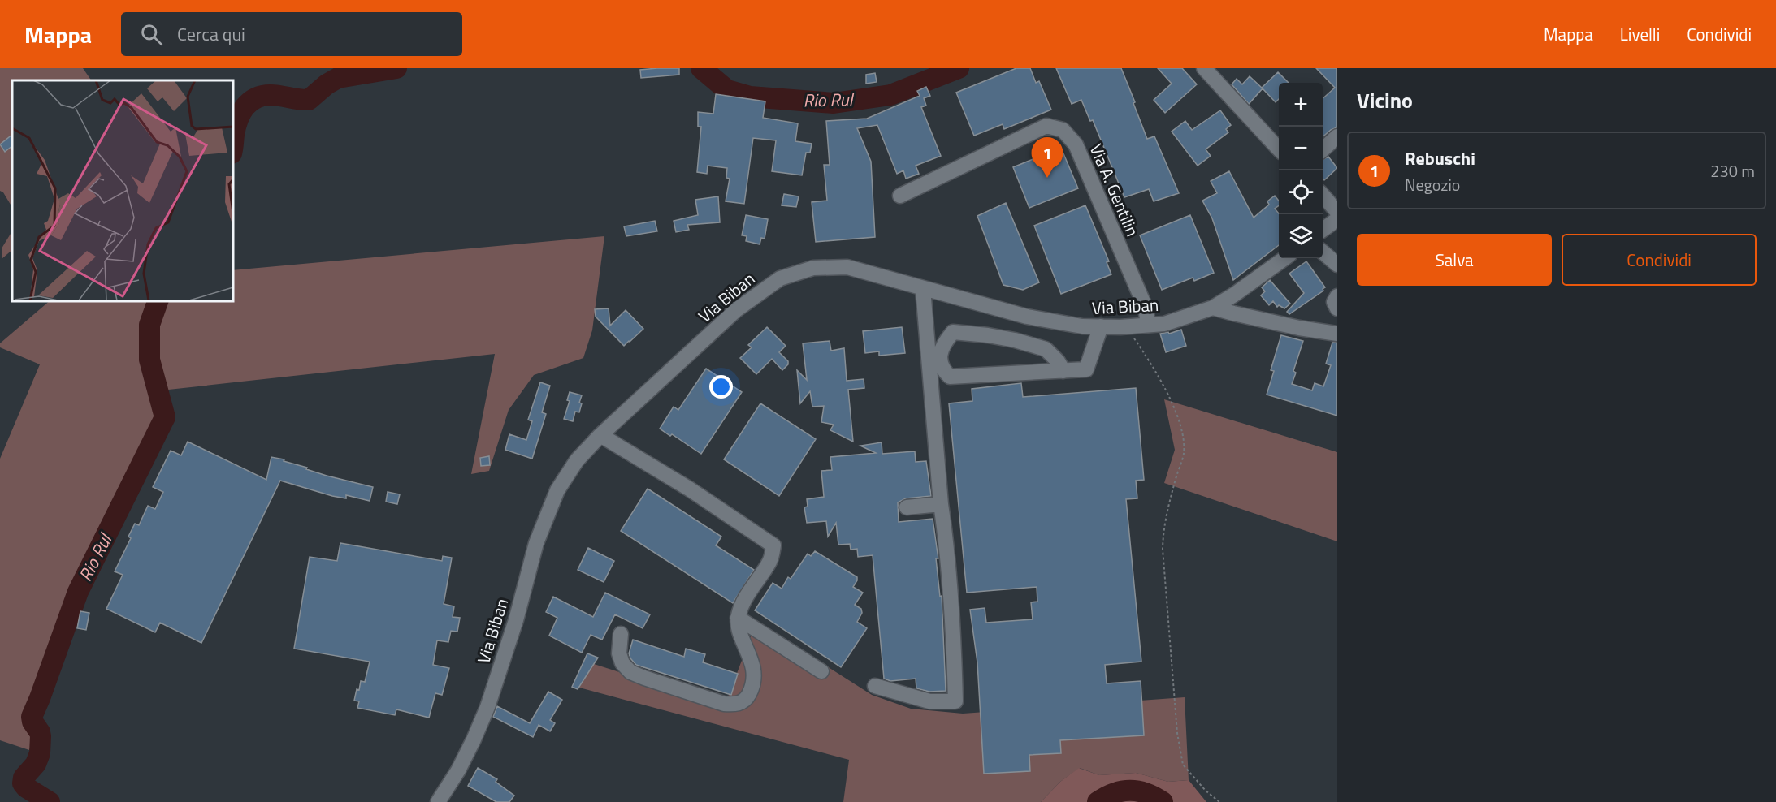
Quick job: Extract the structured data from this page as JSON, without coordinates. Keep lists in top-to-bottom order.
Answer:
{
  "streets": {
    "street": ["Via A. Gentilin", "Via Biban"]
  },
  "crossings": [
    ["Via A. Gentilin", "Via Biban"]
  ],
  "water": ["Rio Rul"],
  "page": {
    "header": "Mappa",
    "search": "Cerca qui",
    "nav": ["Mappa", "Livelli", "Condividi"],
    "heading": "Vicino",
    "map_buttons": ["+", "−"],
    "list": [
      {
        "mark": "1",
        "name": "Rebuschi",
        "note": "Negozio",
        "value": "230 m"
      }
    ],
    "pins": "1",
    "buttons": ["Salva", "Condividi"]
  }
}
